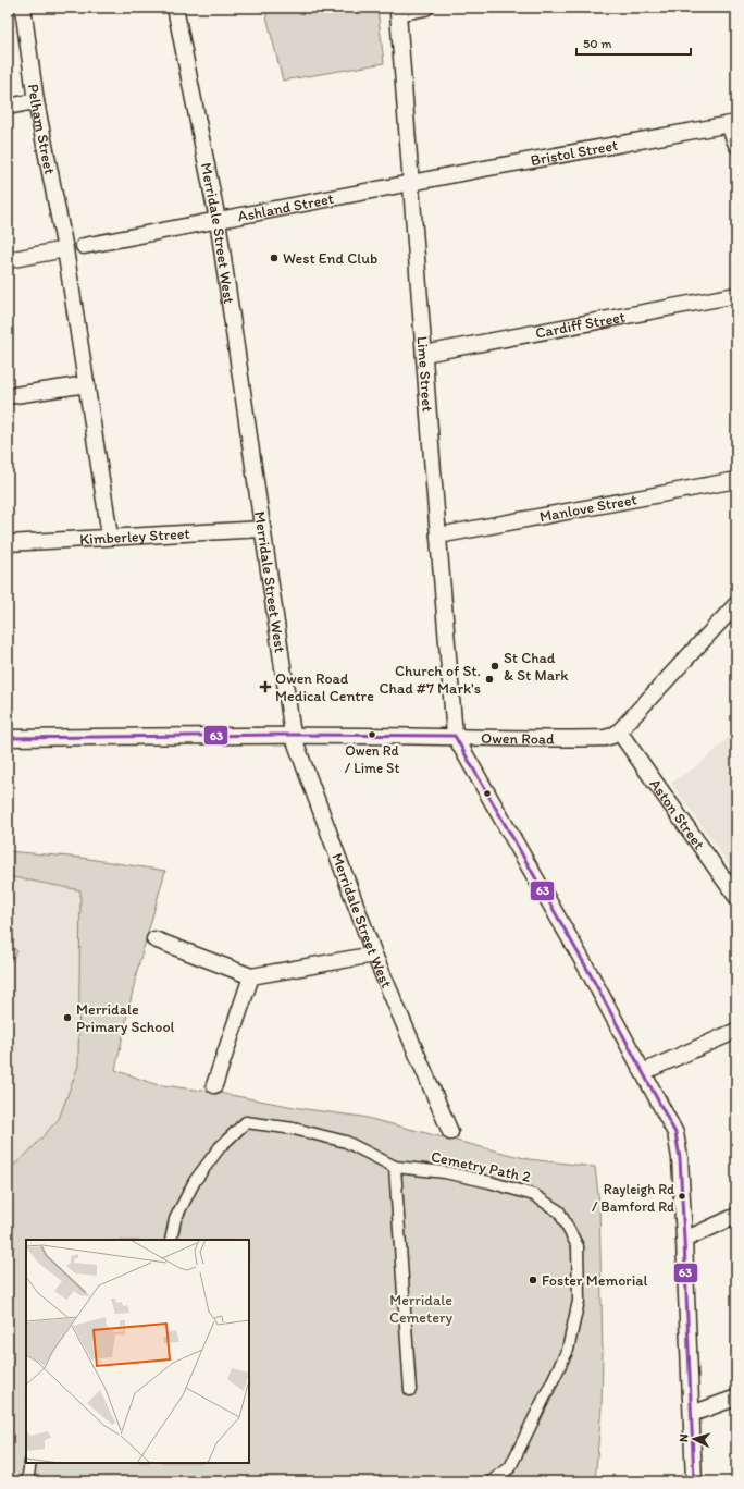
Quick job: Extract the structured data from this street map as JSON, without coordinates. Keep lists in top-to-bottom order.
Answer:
{
  "streets": {
    "street": [
      "Pelham Street",
      "Bristol Street",
      "Ashland Street",
      "Merridale Street West",
      "Cardiff Street",
      "Lime Street",
      "Manlove Street",
      "Kimberley Street",
      "Owen Road",
      "Aston Street",
      "Cemetry Path 2"
    ]
  },
  "crossings": [
    ["Pelham Street", "Kimberley Street"],
    ["Bristol Street", "Ashland Street"],
    ["Bristol Street", "Lime Street"],
    ["Ashland Street", "Merridale Street West"],
    ["Ashland Street", "Lime Street"],
    ["Merridale Street West", "Kimberley Street"],
    ["Merridale Street West", "Owen Road"],
    ["Cardiff Street", "Lime Street"],
    ["Lime Street", "Manlove Street"],
    ["Lime Street", "Owen Road"],
    ["Owen Road", "Aston Street"]
  ],
  "parks": ["Merridale Cemetery"],
  "places": {
    "other": [
      "West End Club",
      "St Chad & St Mark",
      "Church of St. Chad #7 Mark's",
      "Owen Rd / Lime St",
      "Merridale Primary School",
      "Rayleigh Rd / Bamford Rd",
      "Foster Memorial"
    ],
    "health": ["Owen Road Medical Centre"]
  },
  "lines": ["transit line 63"],
  "scale_bar": "50 m",
  "north": "left"
}
